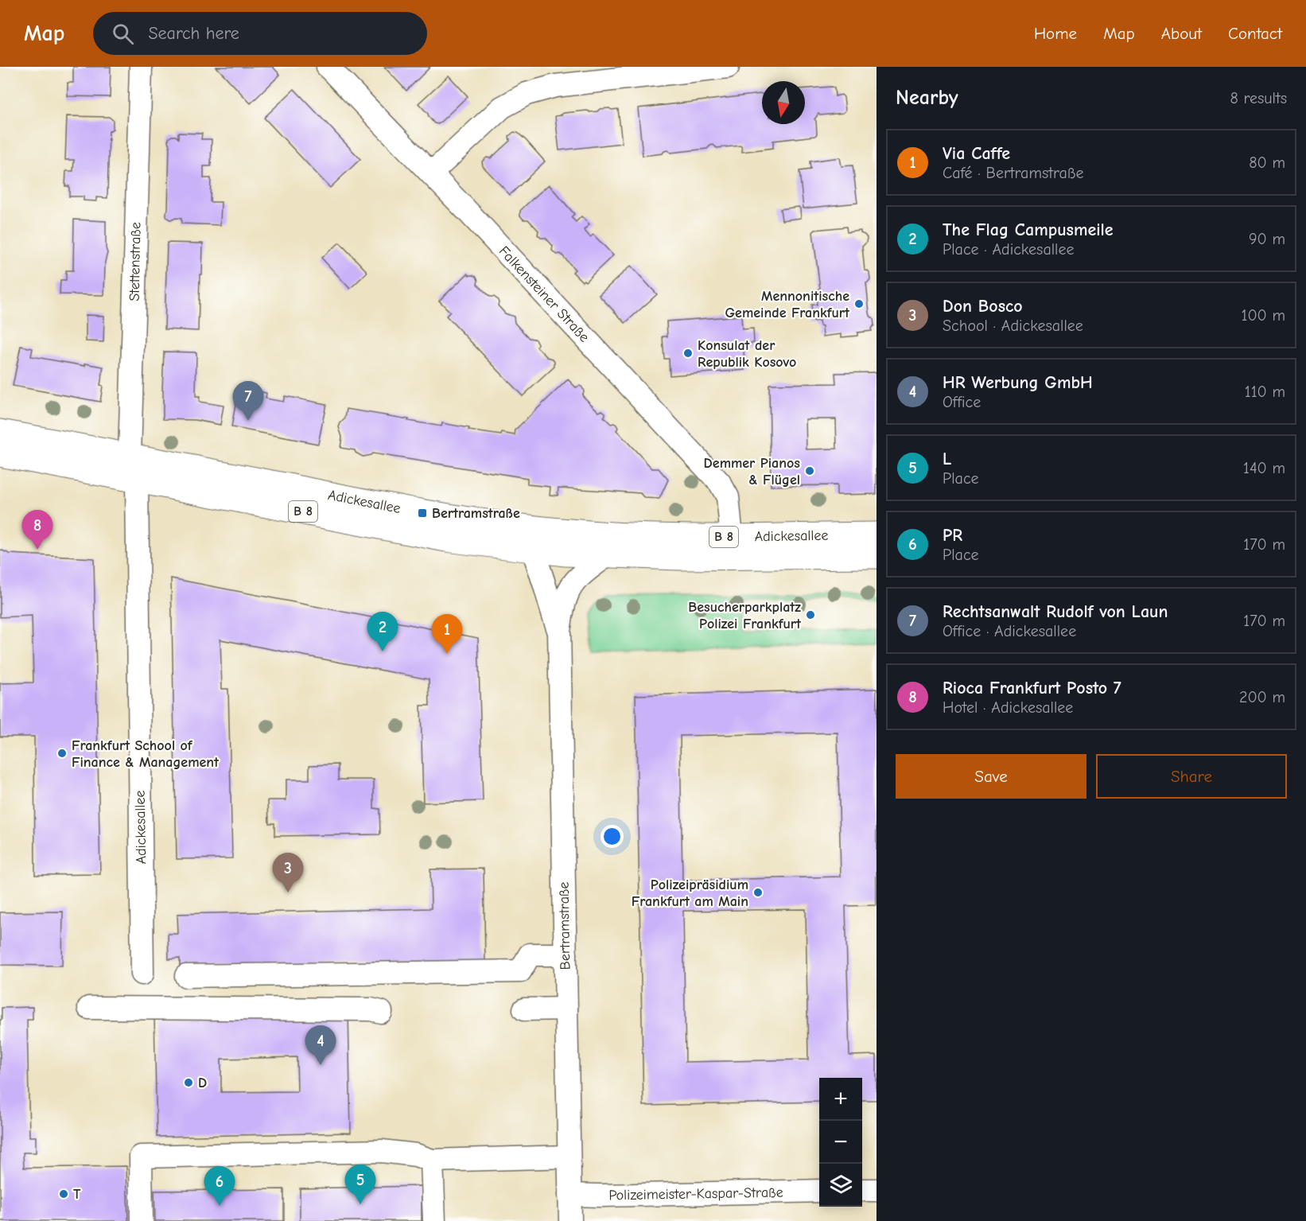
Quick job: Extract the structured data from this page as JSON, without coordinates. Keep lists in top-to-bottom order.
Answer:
{
  "streets": {
    "main road": ["Adickesallee", "B 8"],
    "street": [
      "Stettenstraße",
      "Falkensteiner Straße",
      "Bertramstraße",
      "Polizeimeister-Kaspar-Straße"
    ]
  },
  "crossings": [
    ["Stettenstraße", "Adickesallee"],
    ["Falkensteiner Straße", "Adickesallee"],
    ["Adickesallee", "Bertramstraße"],
    ["Bertramstraße", "Polizeimeister-Kaspar-Straße"]
  ],
  "places": {
    "other": [
      "Mennonitische Gemeinde Frankfurt",
      "Konsulat der Republik Kosovo",
      "Demmer Pianos & Flügel",
      "Besucherparkplatz Polizei Frankfurt",
      "Frankfurt School of Finance & Management",
      "Polizeipräsidium Frankfurt am Main",
      "D",
      "T"
    ],
    "transit": ["Bertramstraße"]
  },
  "north": "bottom",
  "page": {
    "header": "Map",
    "search": "Search here",
    "nav": [
      "Home",
      "Map",
      "About",
      "Contact"
    ],
    "heading": ["Nearby", "8 results"],
    "list": [
      {
        "mark": "1",
        "name": "Via Caffe",
        "note": "Café · Bertramstraße",
        "value": "80 m"
      },
      {
        "mark": "2",
        "name": "The Flag Campusmeile",
        "note": "Place · Adickesallee",
        "value": "90 m"
      },
      {
        "mark": "3",
        "name": "Don Bosco",
        "note": "School · Adickesallee",
        "value": "100 m"
      },
      {
        "mark": "4",
        "name": "HR Werbung GmbH",
        "note": "Office",
        "value": "110 m"
      },
      {
        "mark": "5",
        "name": "L",
        "note": "Place",
        "value": "140 m"
      },
      {
        "mark": "6",
        "name": "PR",
        "note": "Place",
        "value": "170 m"
      },
      {
        "mark": "7",
        "name": "Rechtsanwalt Rudolf von Laun",
        "note": "Office · Adickesallee",
        "value": "170 m"
      },
      {
        "mark": "8",
        "name": "Rioca Frankfurt Posto 7",
        "note": "Hotel · Adickesallee",
        "value": "200 m"
      }
    ],
    "pins": [
      "7",
      "8",
      "2",
      "1",
      "3",
      "4",
      "5",
      "6"
    ],
    "buttons": ["Save", "Share"],
    "map_buttons": ["+", "−"]
  }
}
